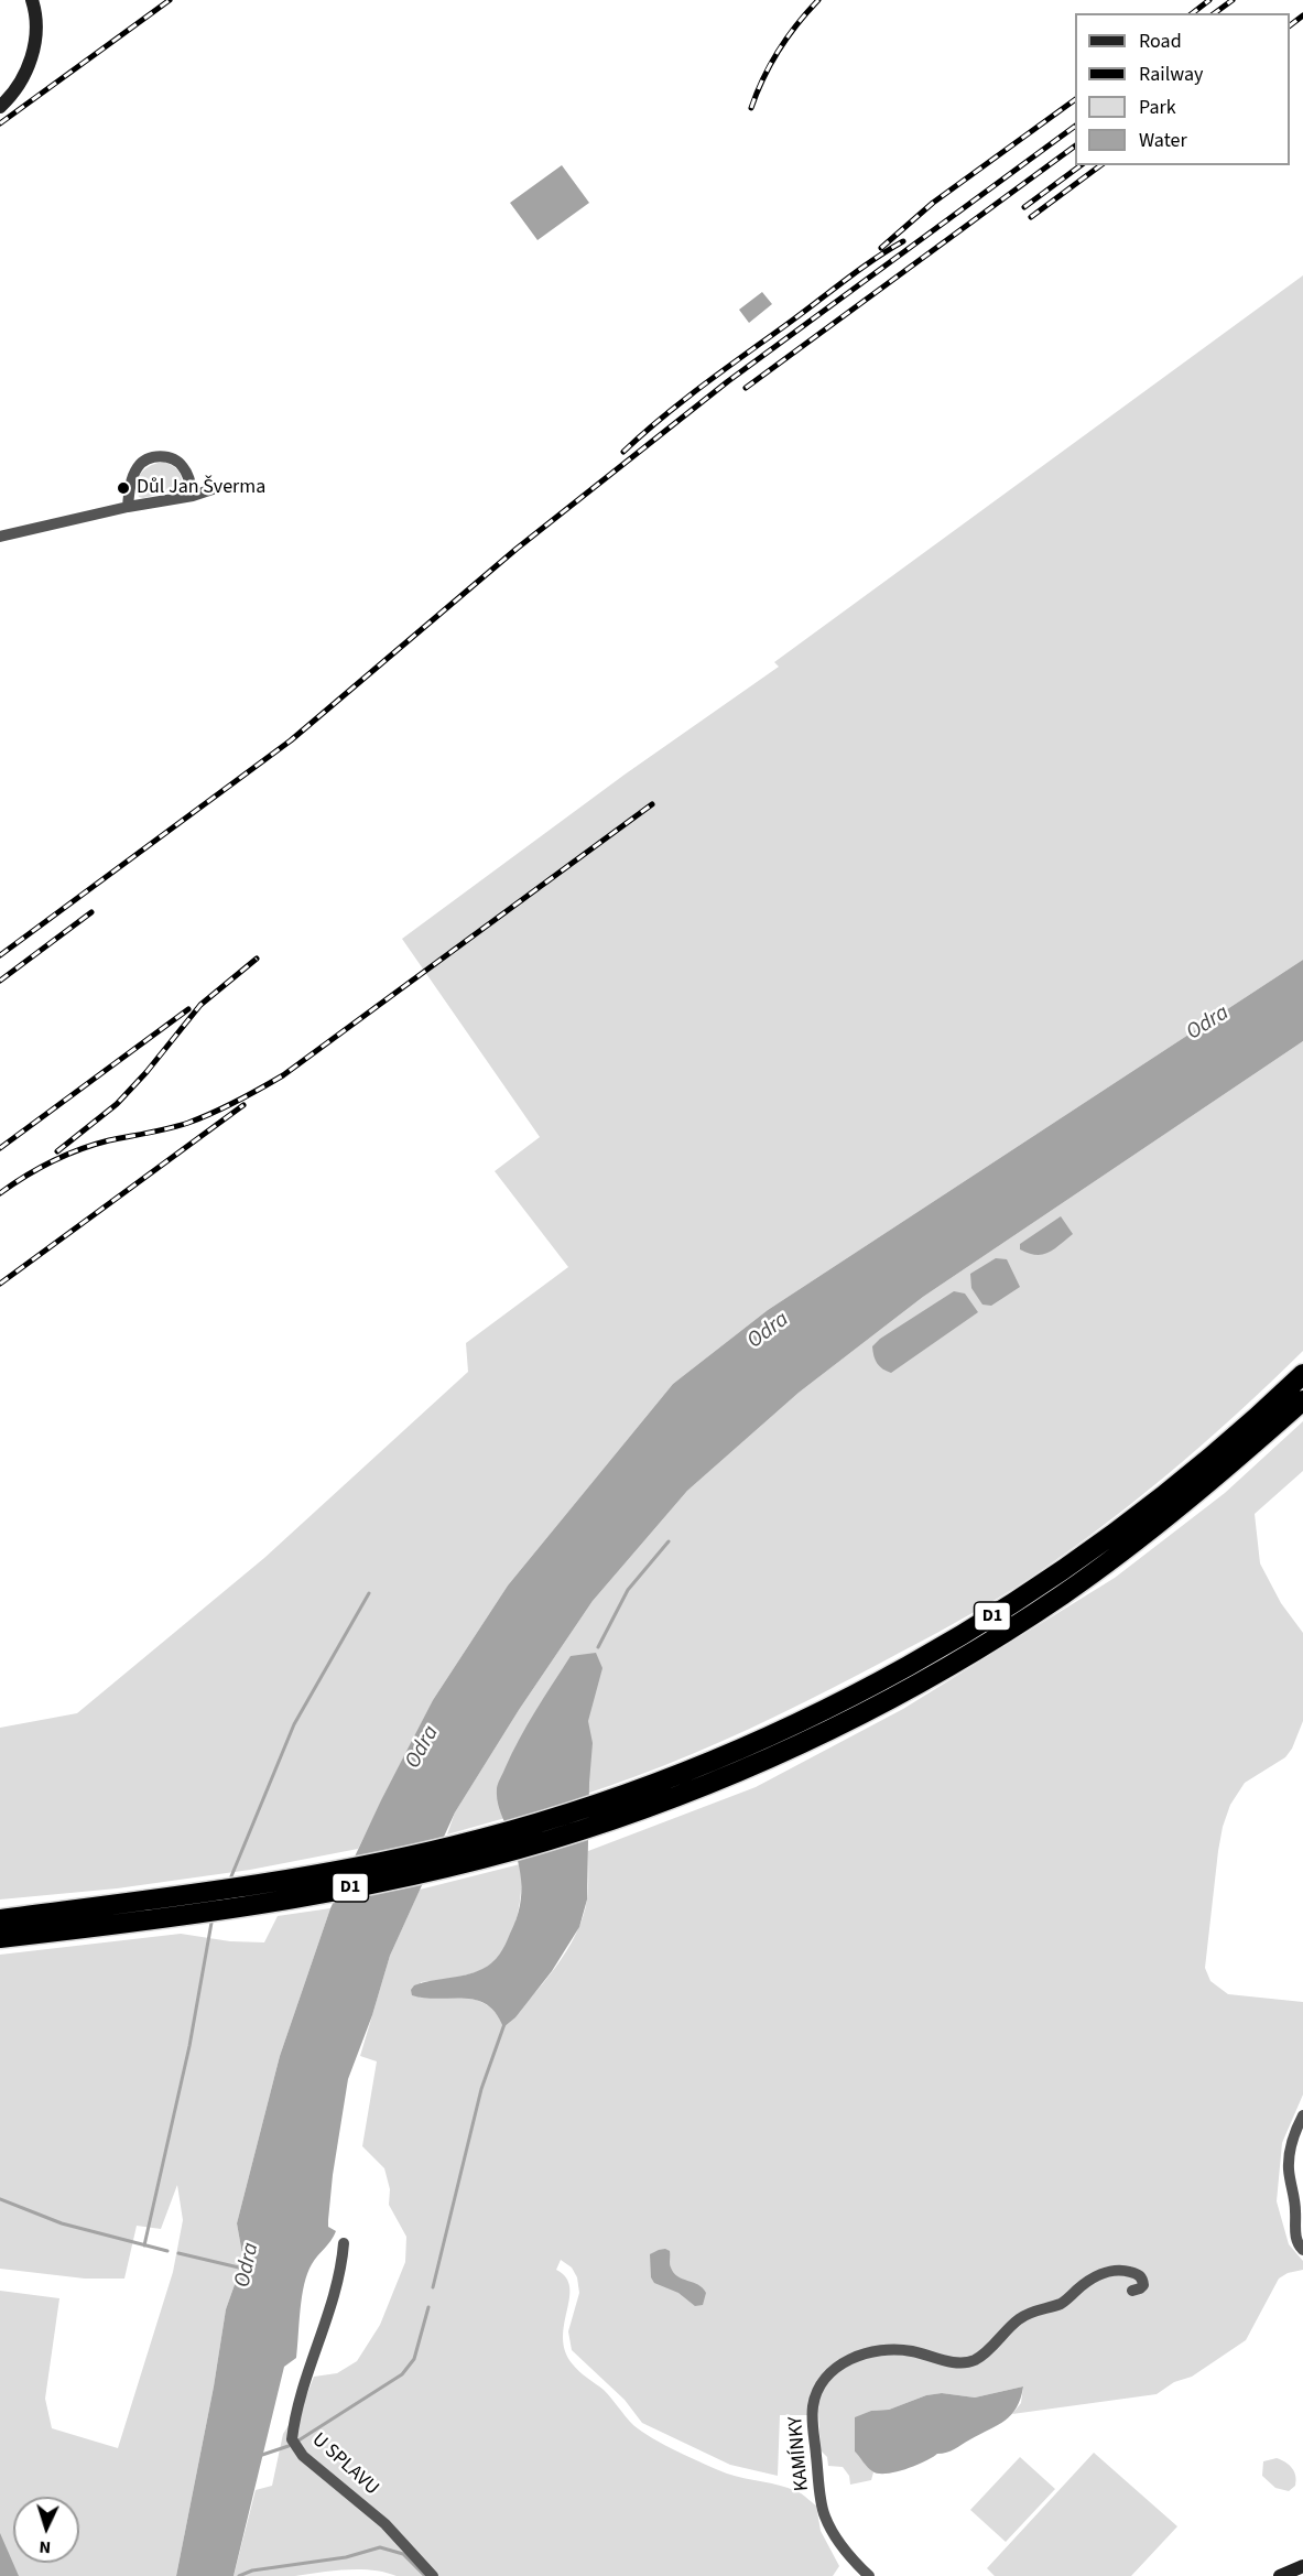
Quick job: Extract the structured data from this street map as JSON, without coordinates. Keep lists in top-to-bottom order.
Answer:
{
  "streets": {
    "highway": ["D1"],
    "street": ["KAMÍNKY", "U SPLAVU"]
  },
  "water": ["Odra"],
  "places": ["Důl Jan Šverma"],
  "legend": [
    "Road",
    "Railway",
    "Park",
    "Water"
  ],
  "north": "bottom"
}
